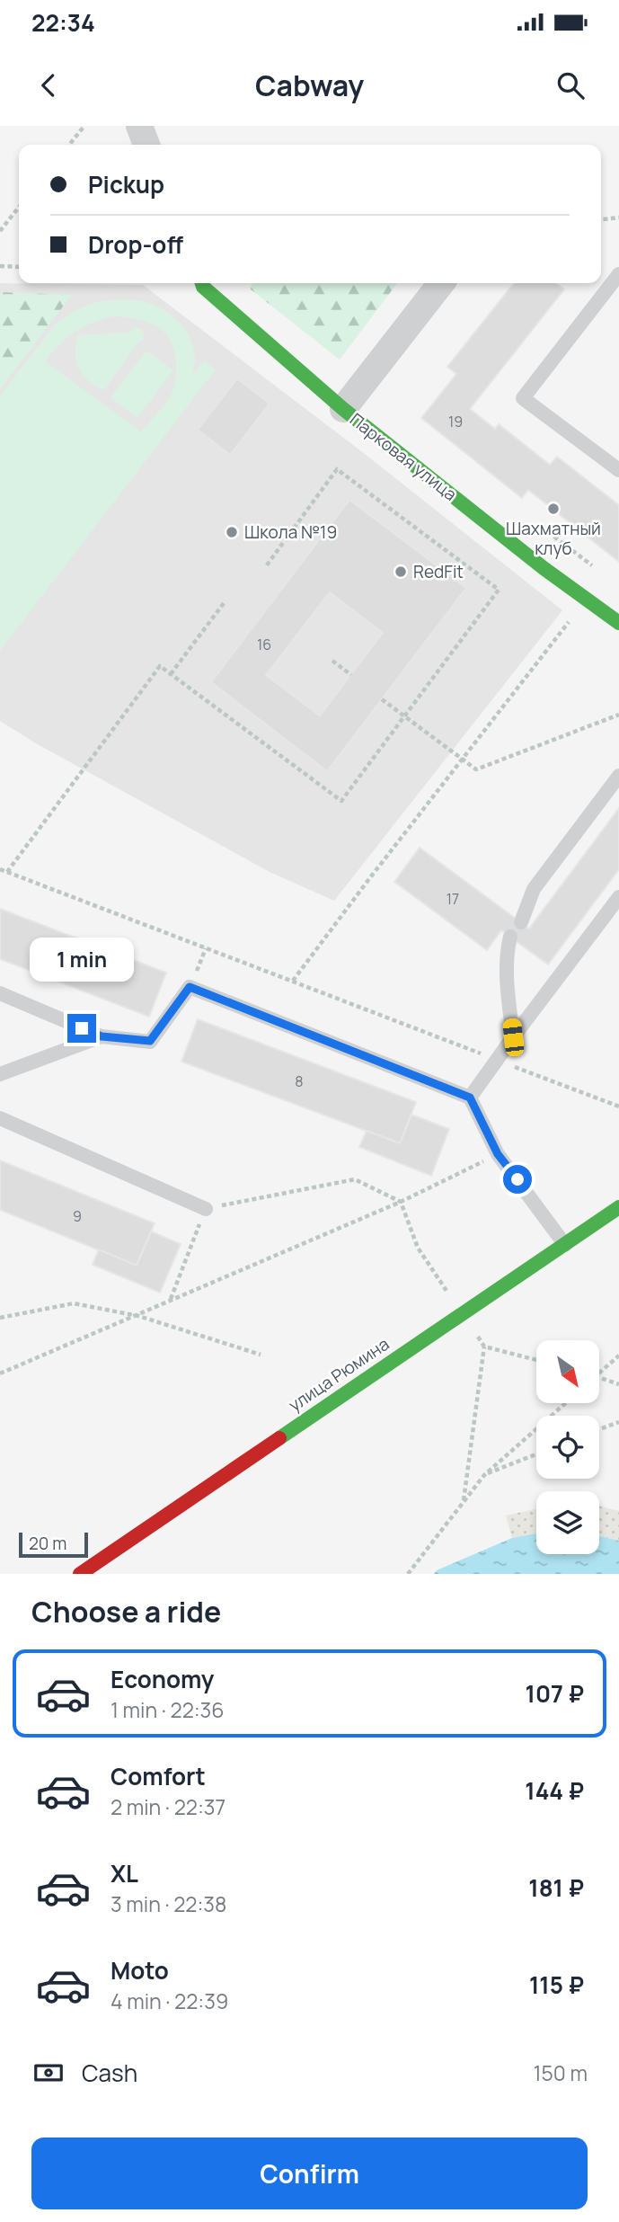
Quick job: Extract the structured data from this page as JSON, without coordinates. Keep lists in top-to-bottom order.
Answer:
{
  "streets": {
    "main road": ["Парковая улица", "улица Рюмина"]
  },
  "places": ["Шахматный клуб", "Школа №19", "RedFit"],
  "house_numbers": [
    "19",
    "16",
    "17",
    "8",
    "9"
  ],
  "scale_bar": "20 m",
  "north": "bottom right",
  "page": {
    "status": "22:34",
    "header": "Cabway",
    "banner": ["Pickup", "Drop-off"],
    "bubble": "1 min",
    "scale": "20 m",
    "heading": "Choose a ride",
    "list": [
      {
        "name": "Economy",
        "note": "1 min · 22:36",
        "value": "107 ₽"
      },
      {
        "name": "Comfort",
        "note": "2 min · 22:37",
        "value": "144 ₽"
      },
      {
        "name": "XL",
        "note": "3 min · 22:38",
        "value": "181 ₽"
      },
      {
        "name": "Moto",
        "note": "4 min · 22:39",
        "value": "115 ₽"
      }
    ],
    "pay": ["Cash", "150 m"],
    "buttons": "Confirm"
  }
}
